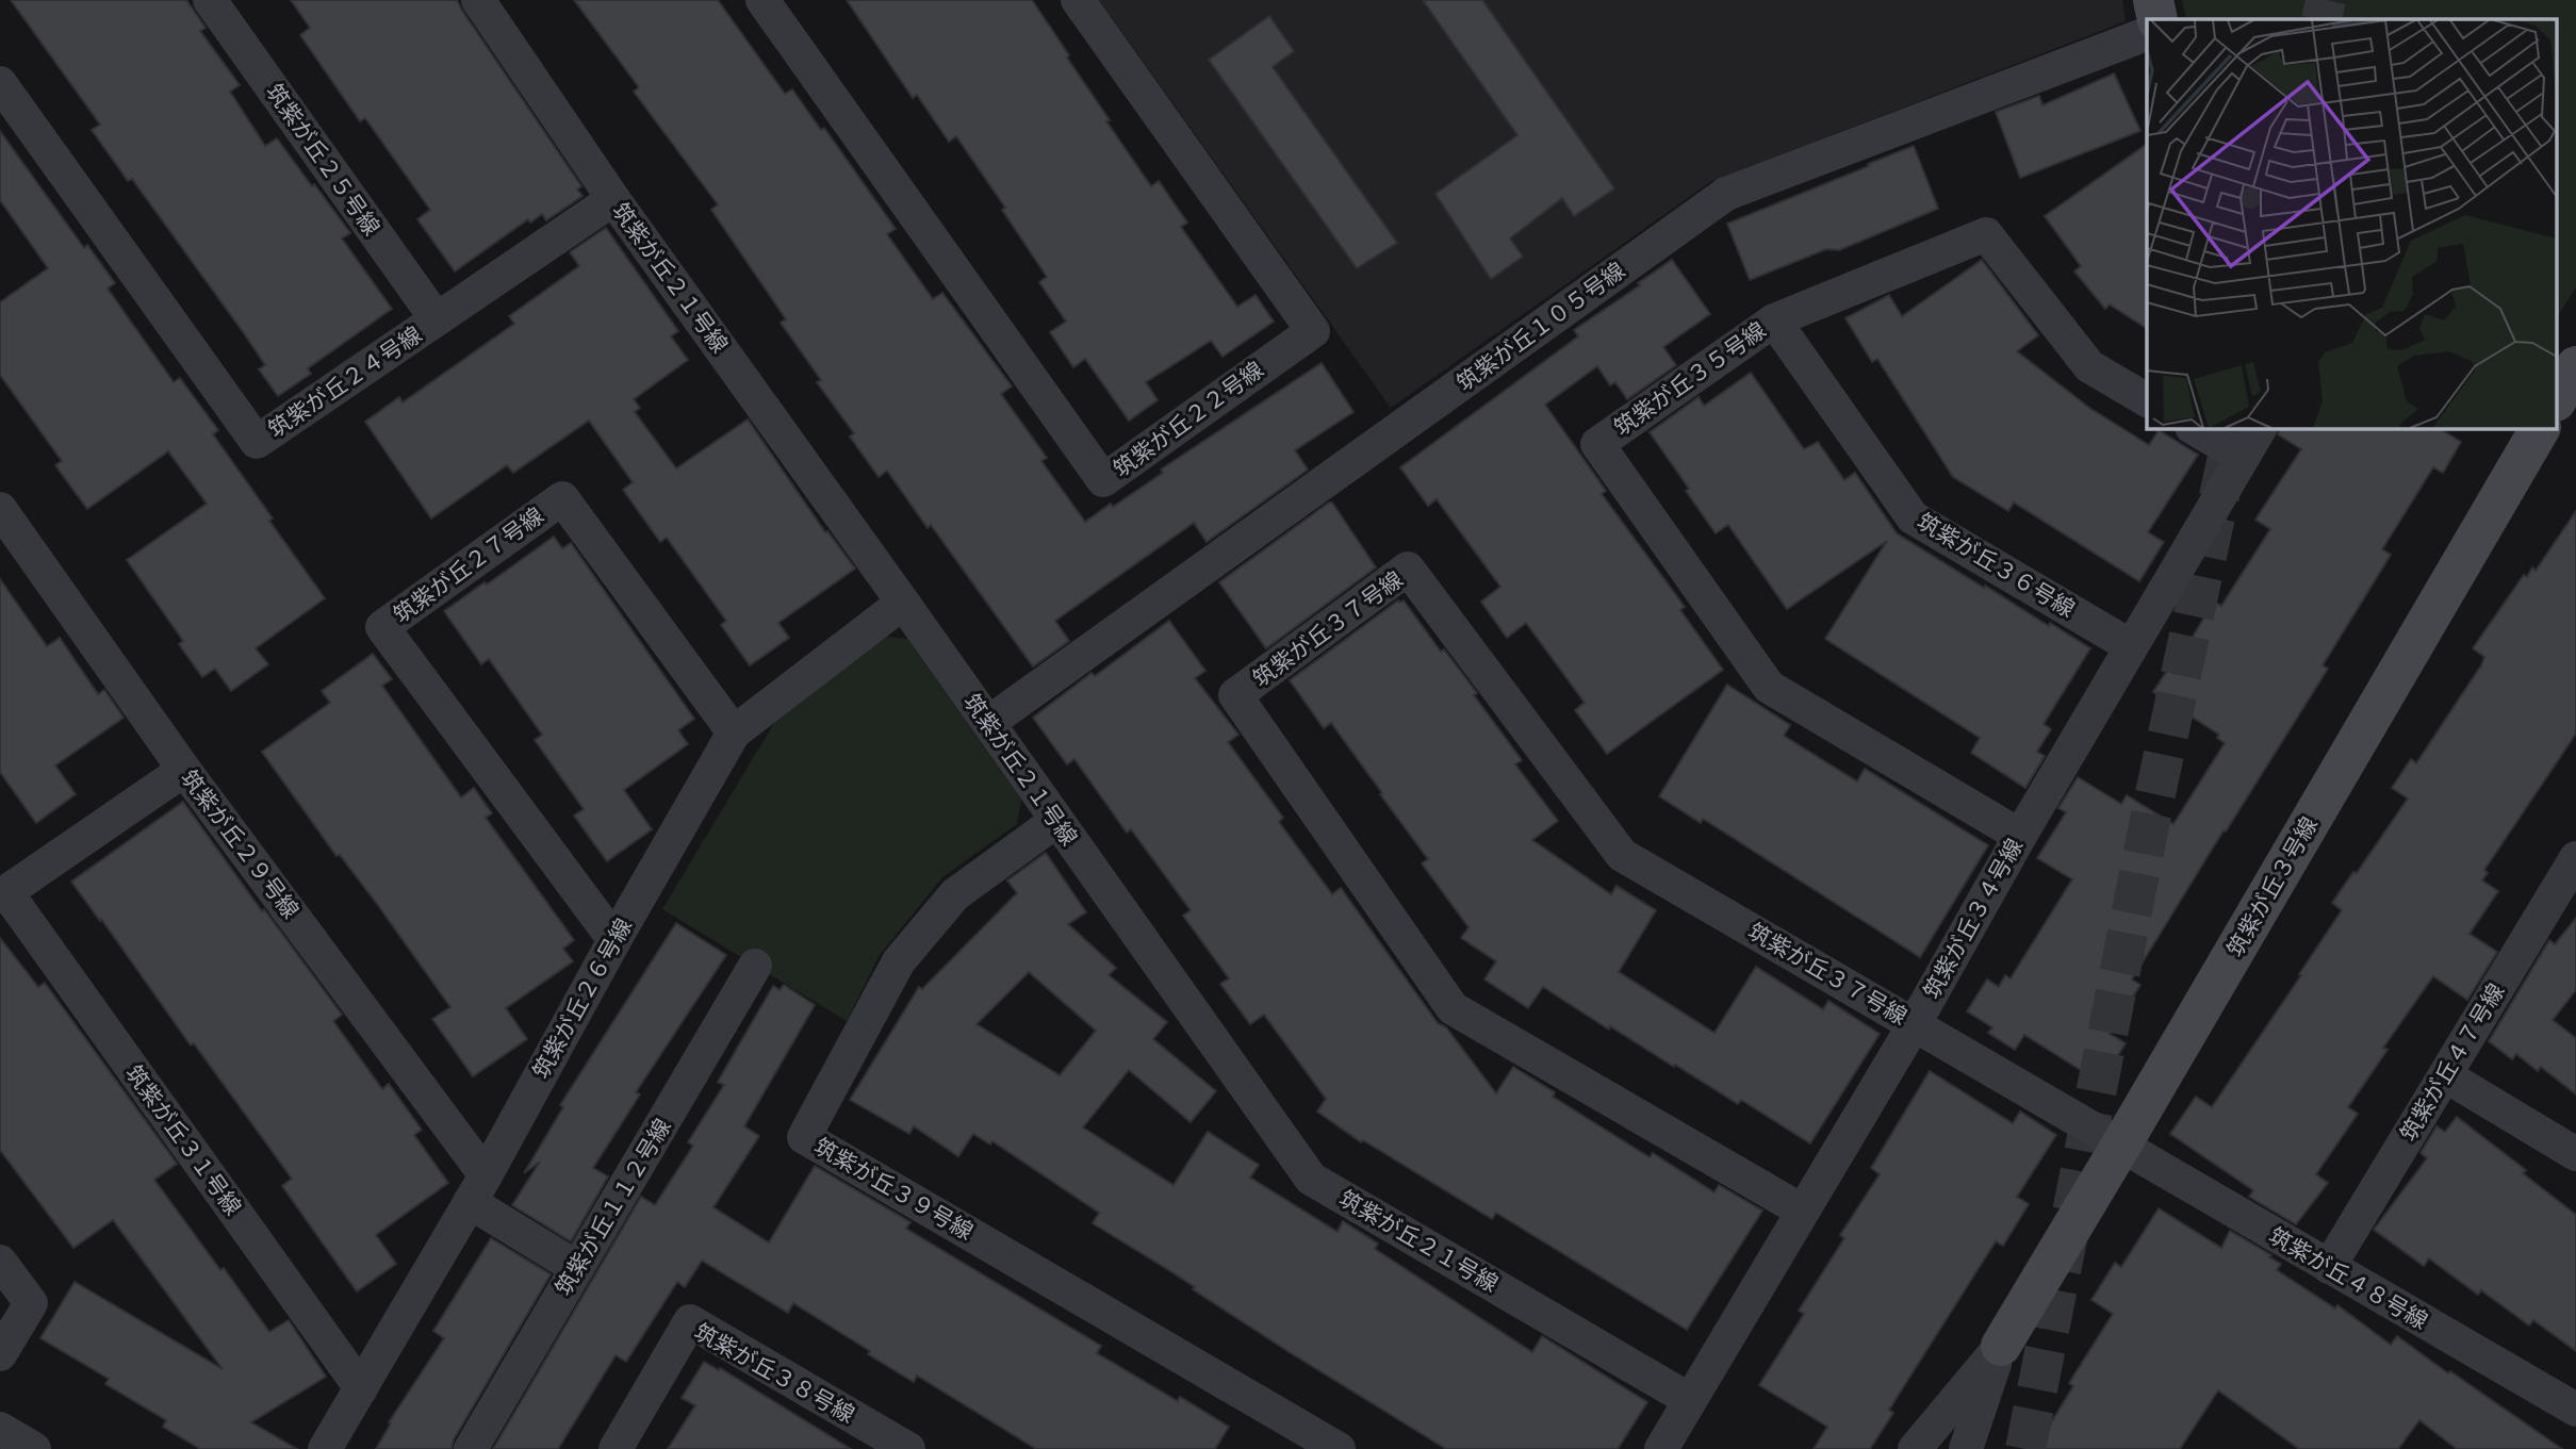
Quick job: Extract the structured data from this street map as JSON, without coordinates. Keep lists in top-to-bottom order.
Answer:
{
  "streets": {
    "street": [
      "筑紫が丘２５号線",
      "筑紫が丘２１号線",
      "筑紫が丘１０５号線",
      "筑紫が丘３５号線",
      "筑紫が丘２４号線",
      "筑紫が丘２２号線",
      "筑紫が丘２７号線",
      "筑紫が丘３６号線",
      "筑紫が丘３７号線",
      "筑紫が丘２９号線",
      "筑紫が丘３号線",
      "筑紫が丘３４号線",
      "筑紫が丘２６号線",
      "筑紫が丘４７号線",
      "筑紫が丘３１号線",
      "筑紫が丘３９号線",
      "筑紫が丘１１２号線",
      "筑紫が丘４８号線",
      "筑紫が丘３８号線"
    ]
  },
  "crossings": [
    ["筑紫が丘２５号線", "筑紫が丘２４号線"],
    ["筑紫が丘２１号線", "筑紫が丘１０５号線"],
    ["筑紫が丘２１号線", "筑紫が丘２４号線"],
    ["筑紫が丘２１号線", "筑紫が丘３４号線"],
    ["筑紫が丘２１号線", "筑紫が丘２６号線"],
    ["筑紫が丘２１号線", "筑紫が丘３９号線"],
    ["筑紫が丘３５号線", "筑紫が丘３６号線"],
    ["筑紫が丘３５号線", "筑紫が丘３４号線"],
    ["筑紫が丘２７号線", "筑紫が丘２６号線"],
    ["筑紫が丘３６号線", "筑紫が丘３４号線"],
    ["筑紫が丘３７号線", "筑紫が丘３号線"],
    ["筑紫が丘３７号線", "筑紫が丘３４号線"],
    ["筑紫が丘３７号線", "筑紫が丘４８号線"],
    ["筑紫が丘２９号線", "筑紫が丘２６号線"],
    ["筑紫が丘３号線", "筑紫が丘４８号線"],
    ["筑紫が丘２６号線", "筑紫が丘３１号線"],
    ["筑紫が丘４７号線", "筑紫が丘４８号線"]
  ]
}
